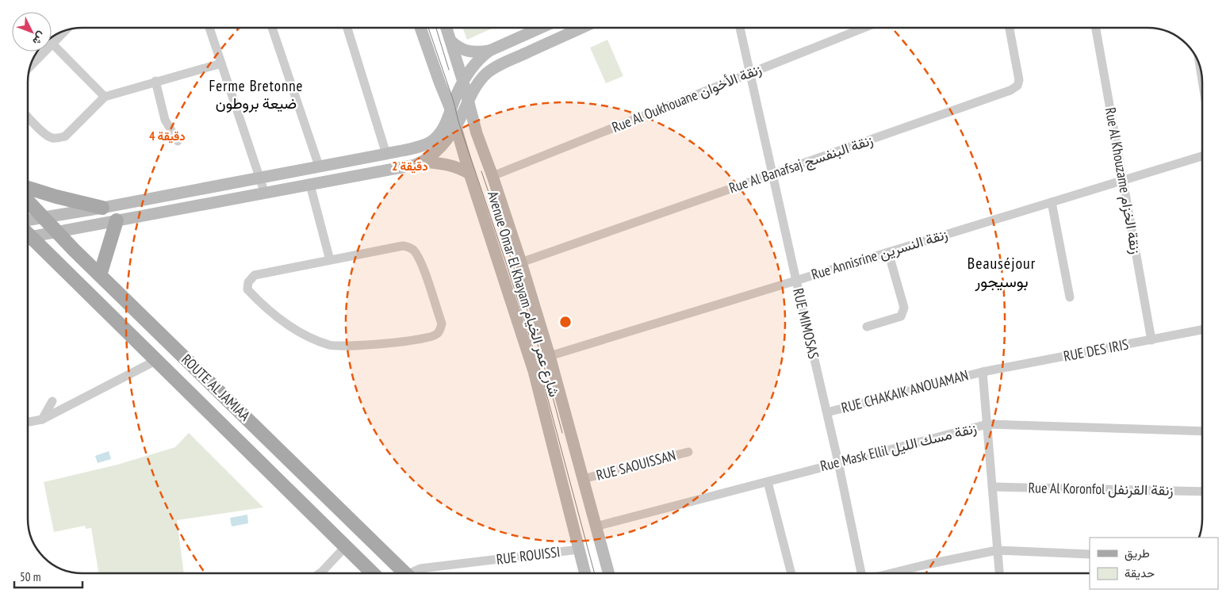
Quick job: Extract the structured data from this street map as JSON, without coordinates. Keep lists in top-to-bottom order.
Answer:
{
  "streets": {
    "main road": ["Avenue Omar El Khayam شارع عمر الخيام", "ROUTE AL JAMIAA"],
    "street": [
      "Rue Al Oukhouane زنقة الأخوان",
      "Rue Al Banafsaj زنقة البنفسج",
      "Rue Al Khouzame زنقة الخزام",
      "Rue Annisrine زنقة النسرين",
      "RUE MIMOSAS",
      "RUE DES IRIS",
      "RUE CHAKAIK ANOUAMAN",
      "Rue Mask Ellil زنقة مسك الليل",
      "RUE SAOUISSAN",
      "Rue Al Koronfol زنقة القرنفل",
      "RUE ROUISSI"
    ]
  },
  "crossings": [
    ["Rue Al Oukhouane زنقة الأخوان", "Avenue Omar El Khayam شارع عمر الخيام"],
    ["Rue Al Oukhouane زنقة الأخوان", "RUE MIMOSAS"],
    ["Rue Al Banafsaj زنقة البنفسج", "Avenue Omar El Khayam شارع عمر الخيام"],
    ["Rue Al Banafsaj زنقة البنفسج", "RUE MIMOSAS"],
    ["Rue Al Khouzame زنقة الخزام", "Rue Annisrine زنقة النسرين"],
    ["Rue Al Khouzame زنقة الخزام", "RUE DES IRIS"],
    ["Rue Annisrine زنقة النسرين", "Avenue Omar El Khayam شارع عمر الخيام"],
    ["Rue Annisrine زنقة النسرين", "RUE MIMOSAS"],
    ["Avenue Omar El Khayam شارع عمر الخيام", "Rue Mask Ellil زنقة مسك الليل"],
    ["Avenue Omar El Khayam شارع عمر الخيام", "RUE SAOUISSAN"],
    ["Avenue Omar El Khayam شارع عمر الخيام", "RUE ROUISSI"],
    ["RUE MIMOSAS", "RUE CHAKAIK ANOUAMAN"],
    ["RUE MIMOSAS", "Rue Mask Ellil زنقة مسك الليل"],
    ["RUE DES IRIS", "RUE CHAKAIK ANOUAMAN"]
  ],
  "districts": ["Ferme Bretonne ضيعة بروطون", "Beauséjour بوسيجور"],
  "legend": ["طريق", "حديقة"],
  "scale_bar": "50 m",
  "north": "bottom right",
  "rings": ["4 دقيقة", "2 دقيقة"]
}
